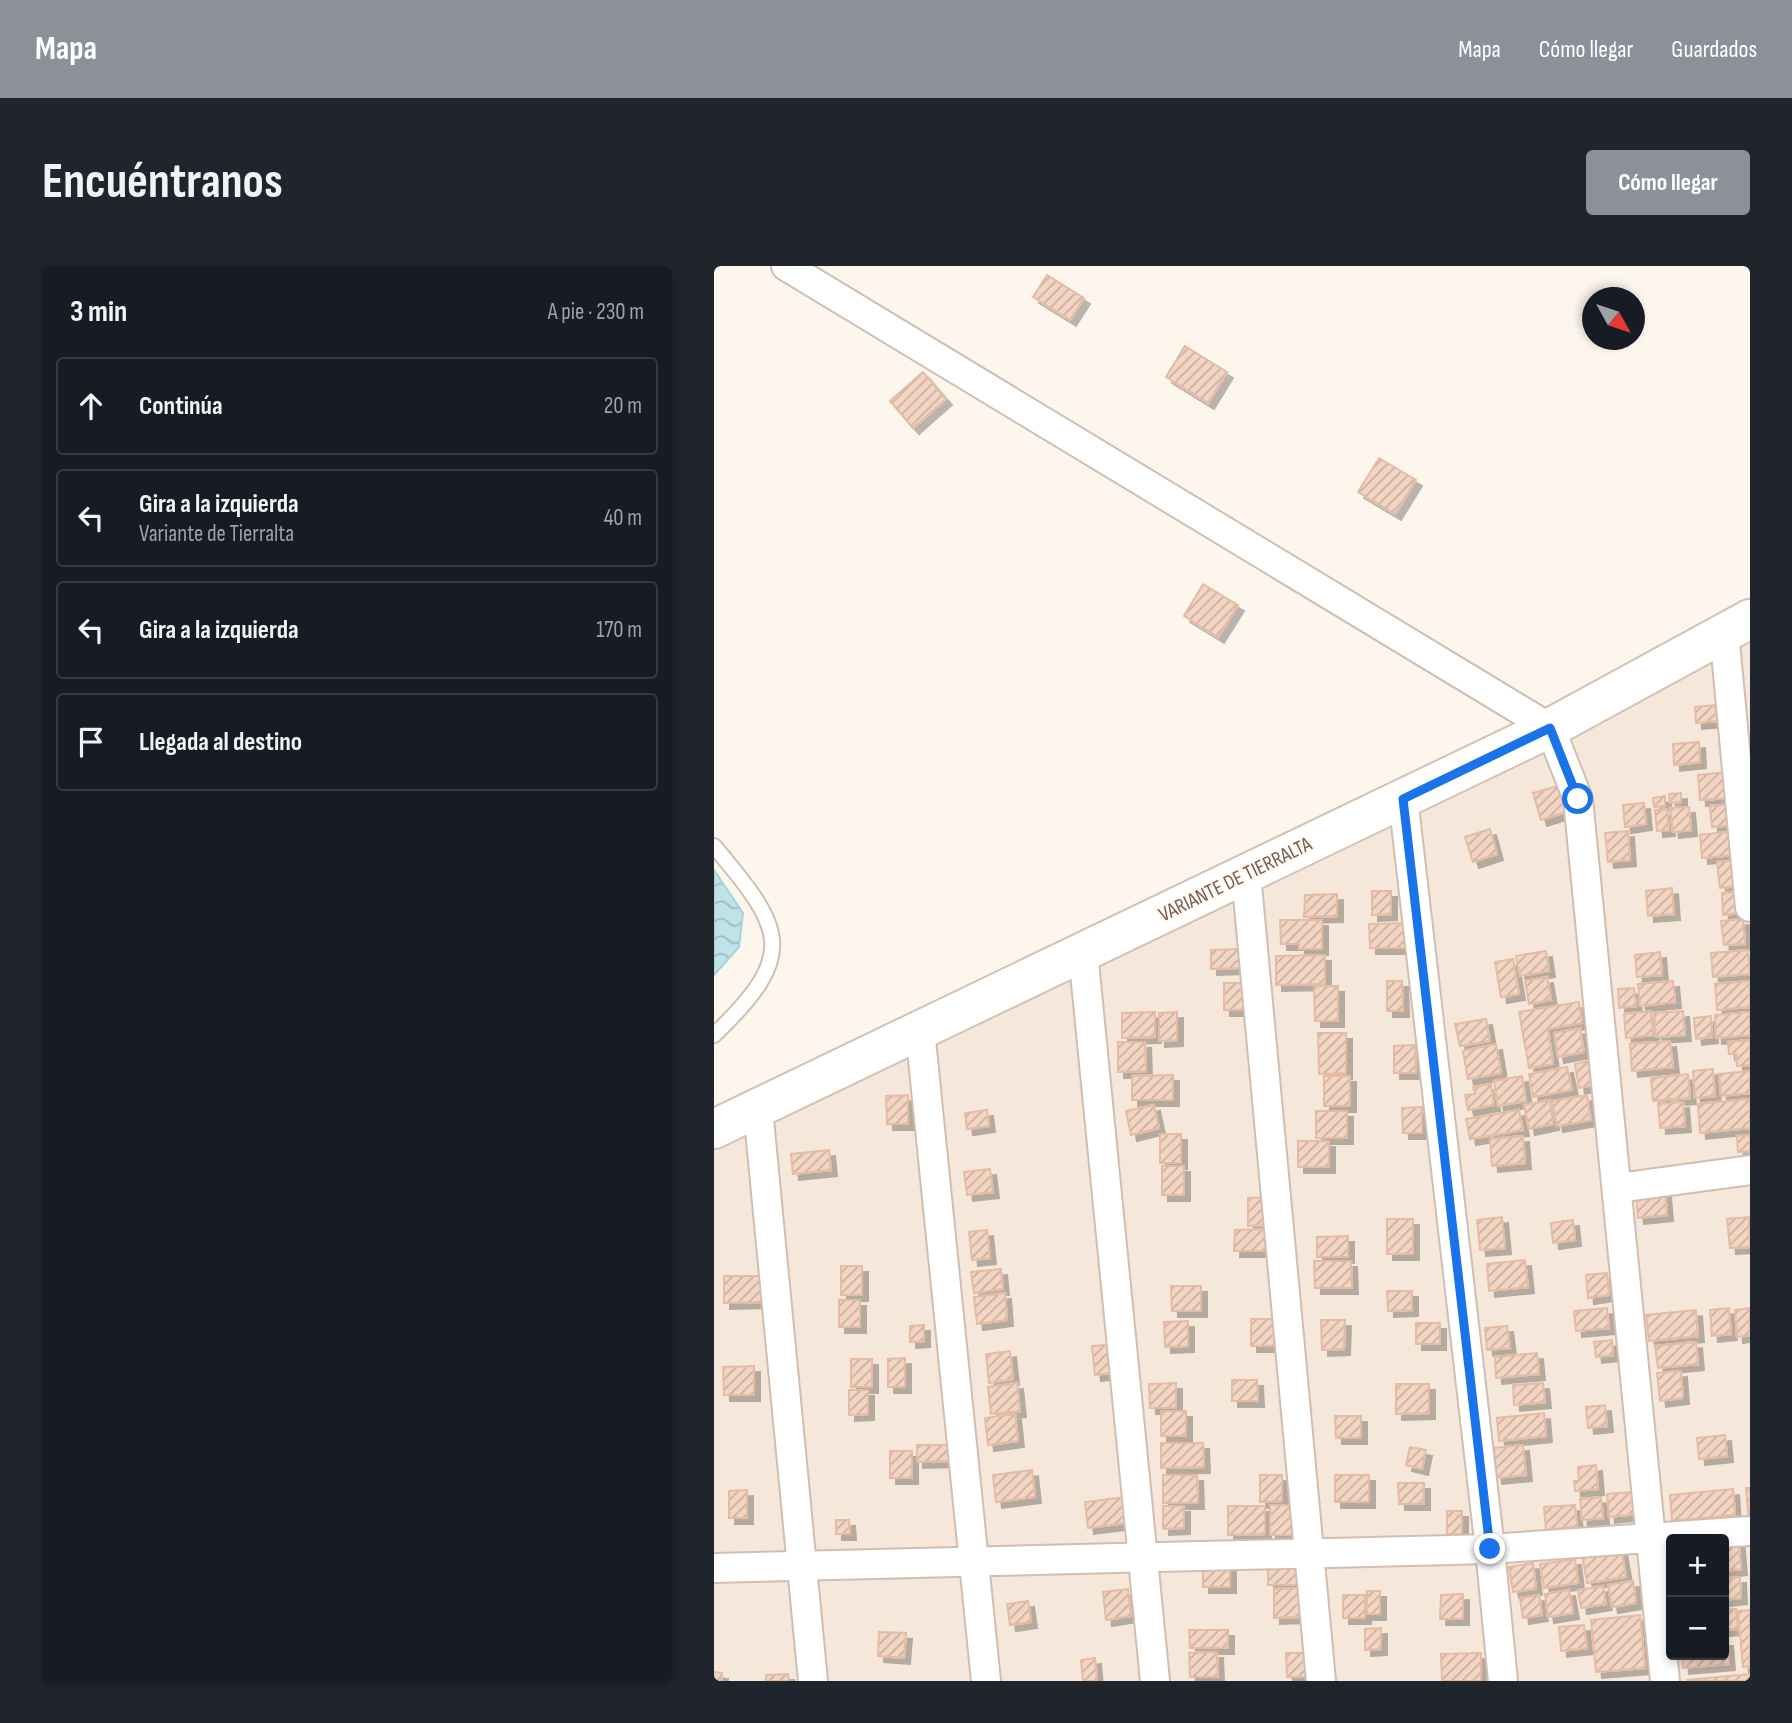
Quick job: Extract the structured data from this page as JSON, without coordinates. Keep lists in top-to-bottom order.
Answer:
{
  "streets": {
    "main road": ["VARIANTE DE TIERRALTA"]
  },
  "north": "bottom right",
  "page": {
    "header": "Mapa",
    "nav": ["Mapa", "Cómo llegar", "Guardados"],
    "buttons": "Cómo llegar",
    "title": "Encuéntranos",
    "heading": ["3 min", "A pie · 230 m"],
    "list": [
      ["Continúa", "20 m"],
      ["Gira a la izquierda", "Variante de Tierralta", "40 m"],
      ["Gira a la izquierda", "170 m"],
      "Llegada al destino"
    ],
    "map_buttons": ["+", "−"]
  }
}
